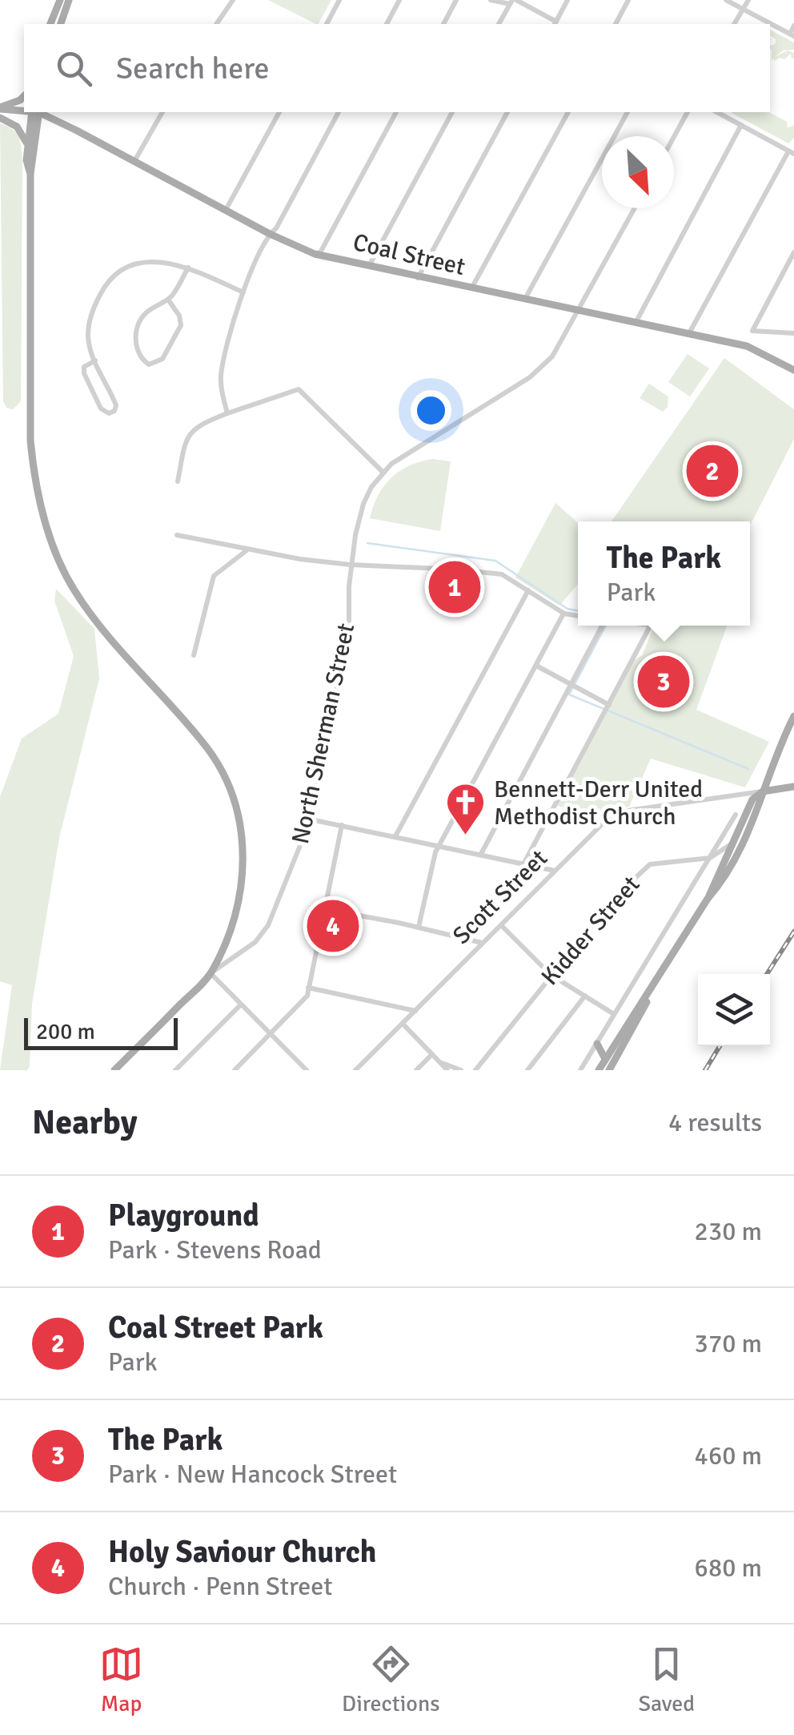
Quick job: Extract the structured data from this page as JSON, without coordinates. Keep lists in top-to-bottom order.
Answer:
{
  "streets": {
    "main road": ["Coal Street", "Scott Street"],
    "street": ["North Sherman Street", "Kidder Street"]
  },
  "crossings": [
    ["Coal Street", "North Sherman Street"]
  ],
  "places": {
    "church": ["Bennett-Derr United Methodist Church"]
  },
  "scale_bar": "200 m",
  "north": "bottom right",
  "page": {
    "search": "Search here",
    "pins": [
      "2",
      "1",
      "3",
      "4"
    ],
    "popup": ["The Park", "Park"],
    "scale": "200 m",
    "heading": ["Nearby", "4 results"],
    "list": [
      {
        "mark": "1",
        "name": "Playground",
        "note": "Park · Stevens Road",
        "value": "230 m"
      },
      {
        "mark": "2",
        "name": "Coal Street Park",
        "note": "Park",
        "value": "370 m"
      },
      {
        "mark": "3",
        "name": "The Park",
        "note": "Park · New Hancock Street",
        "value": "460 m"
      },
      {
        "mark": "4",
        "name": "Holy Saviour Church",
        "note": "Church · Penn Street",
        "value": "680 m"
      }
    ],
    "nav": ["Map", "Directions", "Saved"]
  }
}
